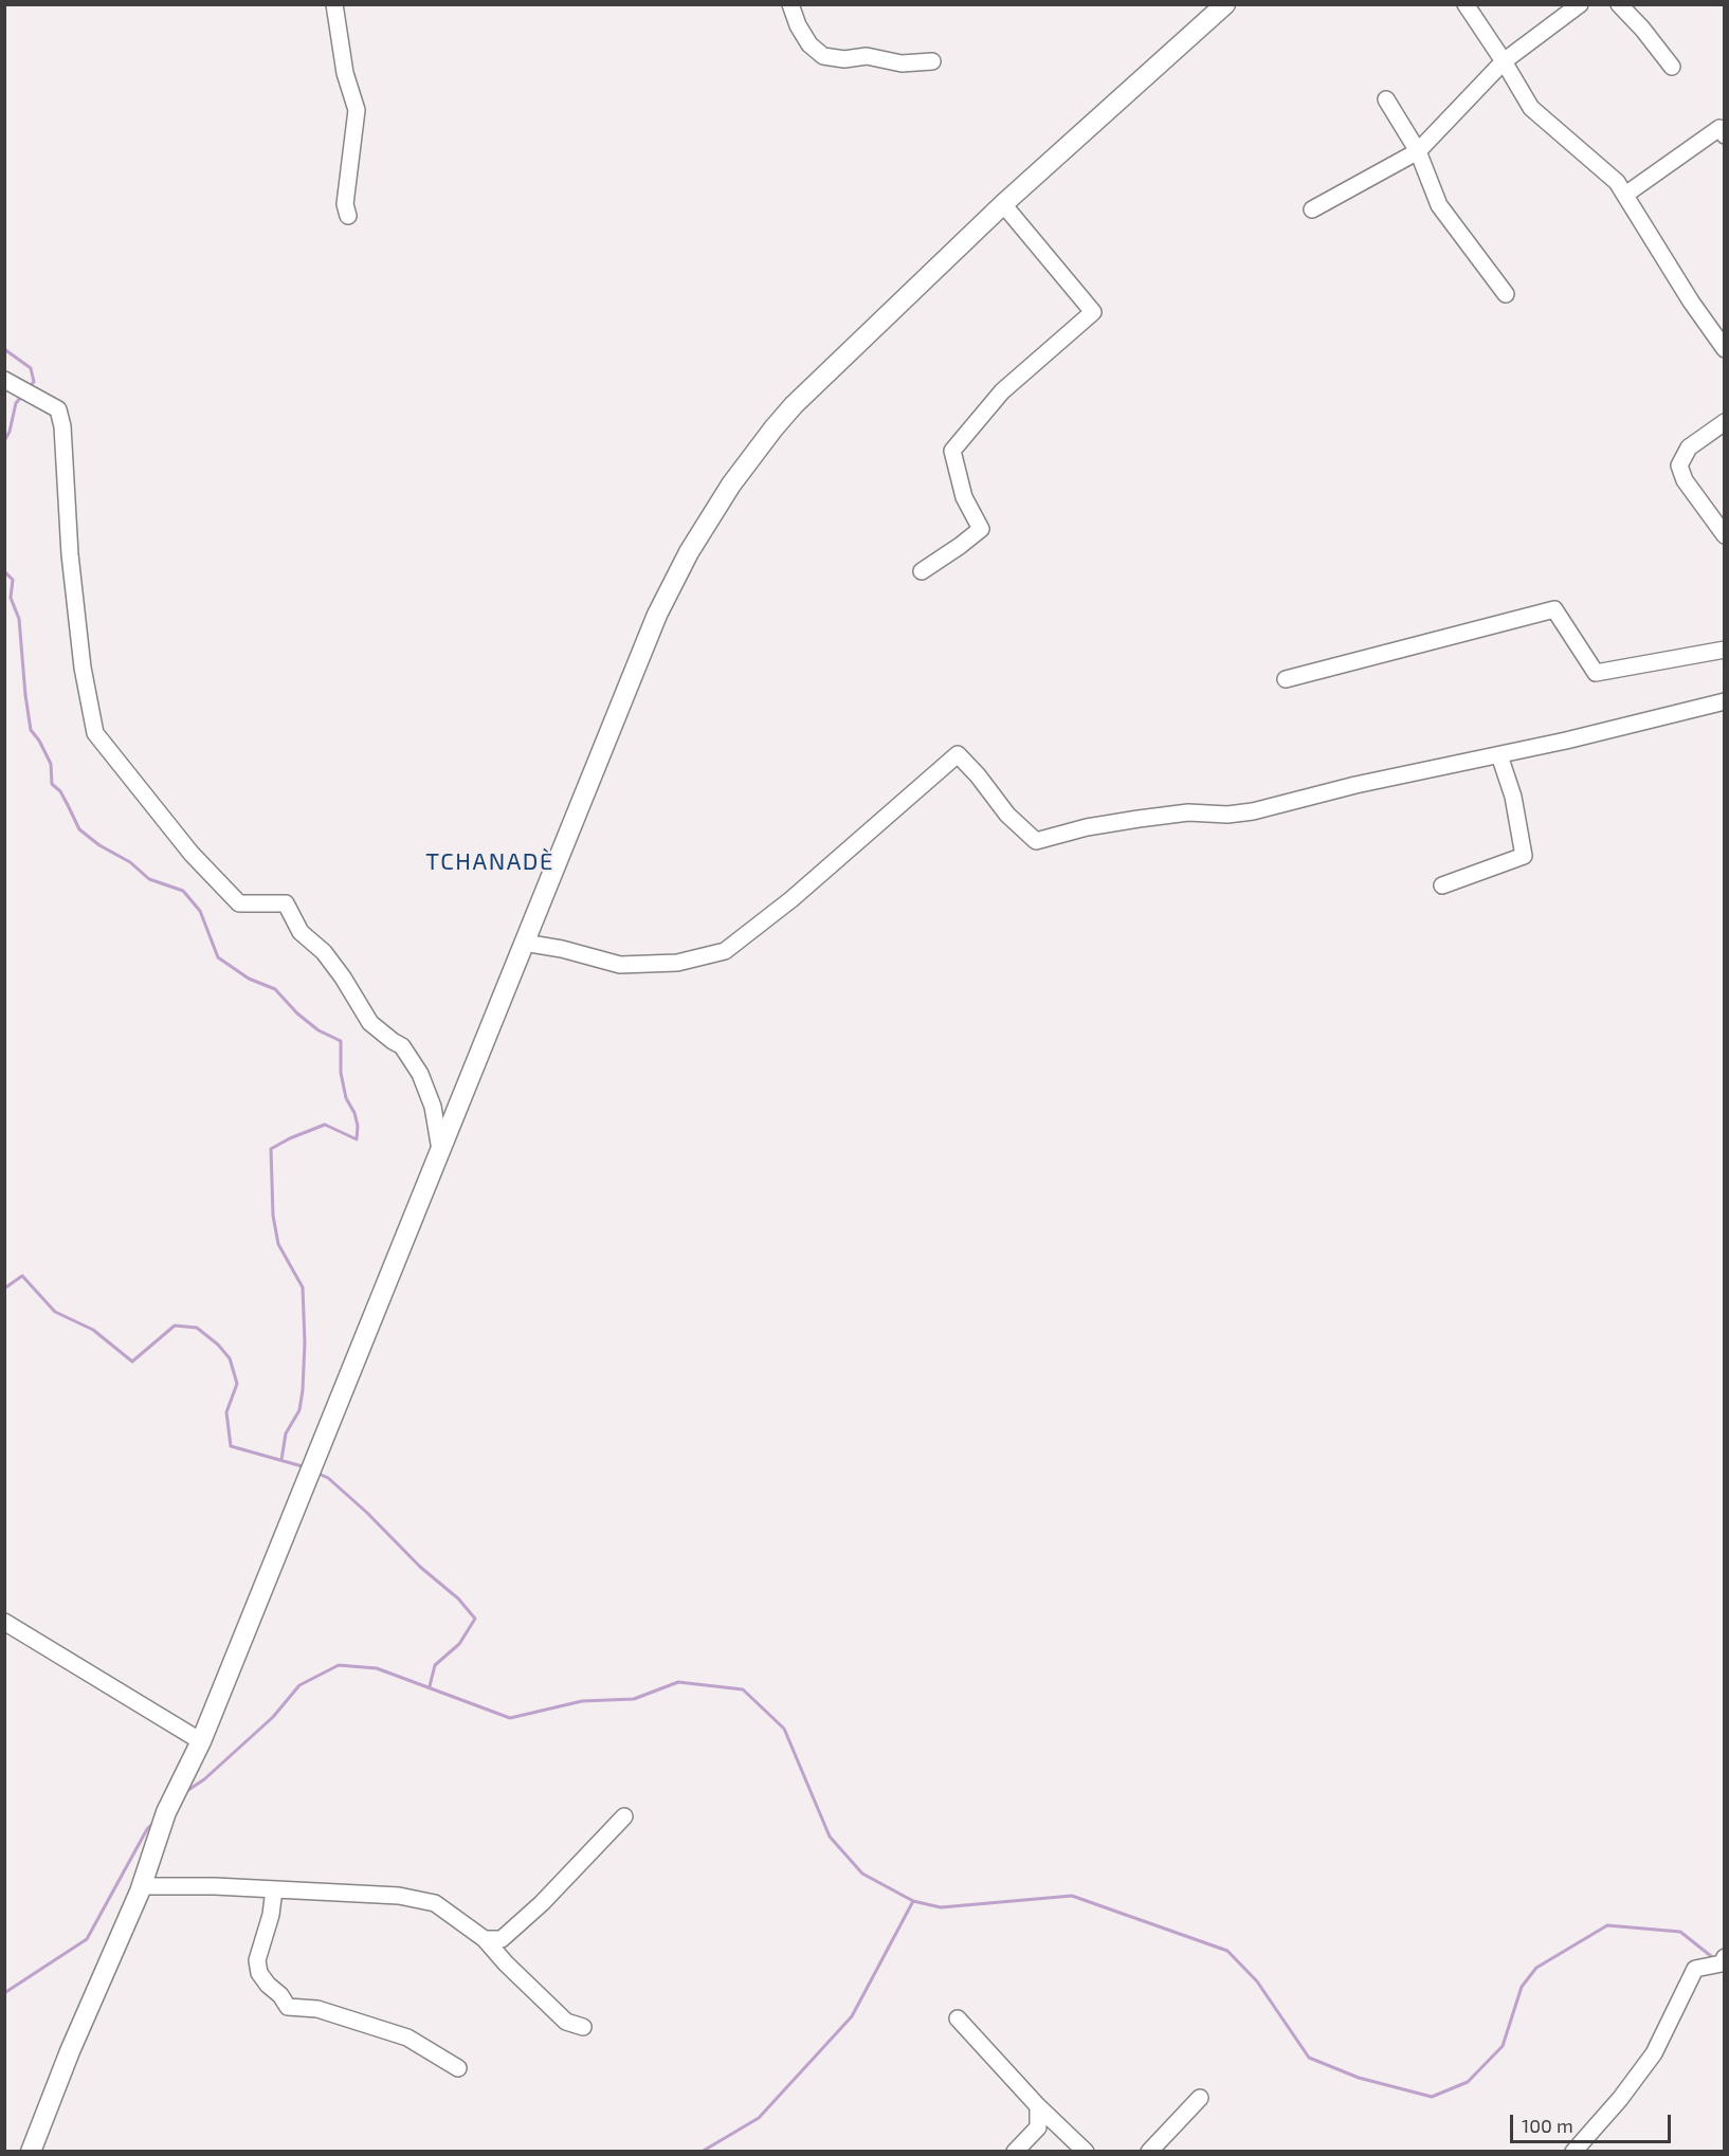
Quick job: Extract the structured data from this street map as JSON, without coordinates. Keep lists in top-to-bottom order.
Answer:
{
  "districts": ["TCHANADÈ"],
  "scale_bar": "100 m"
}
